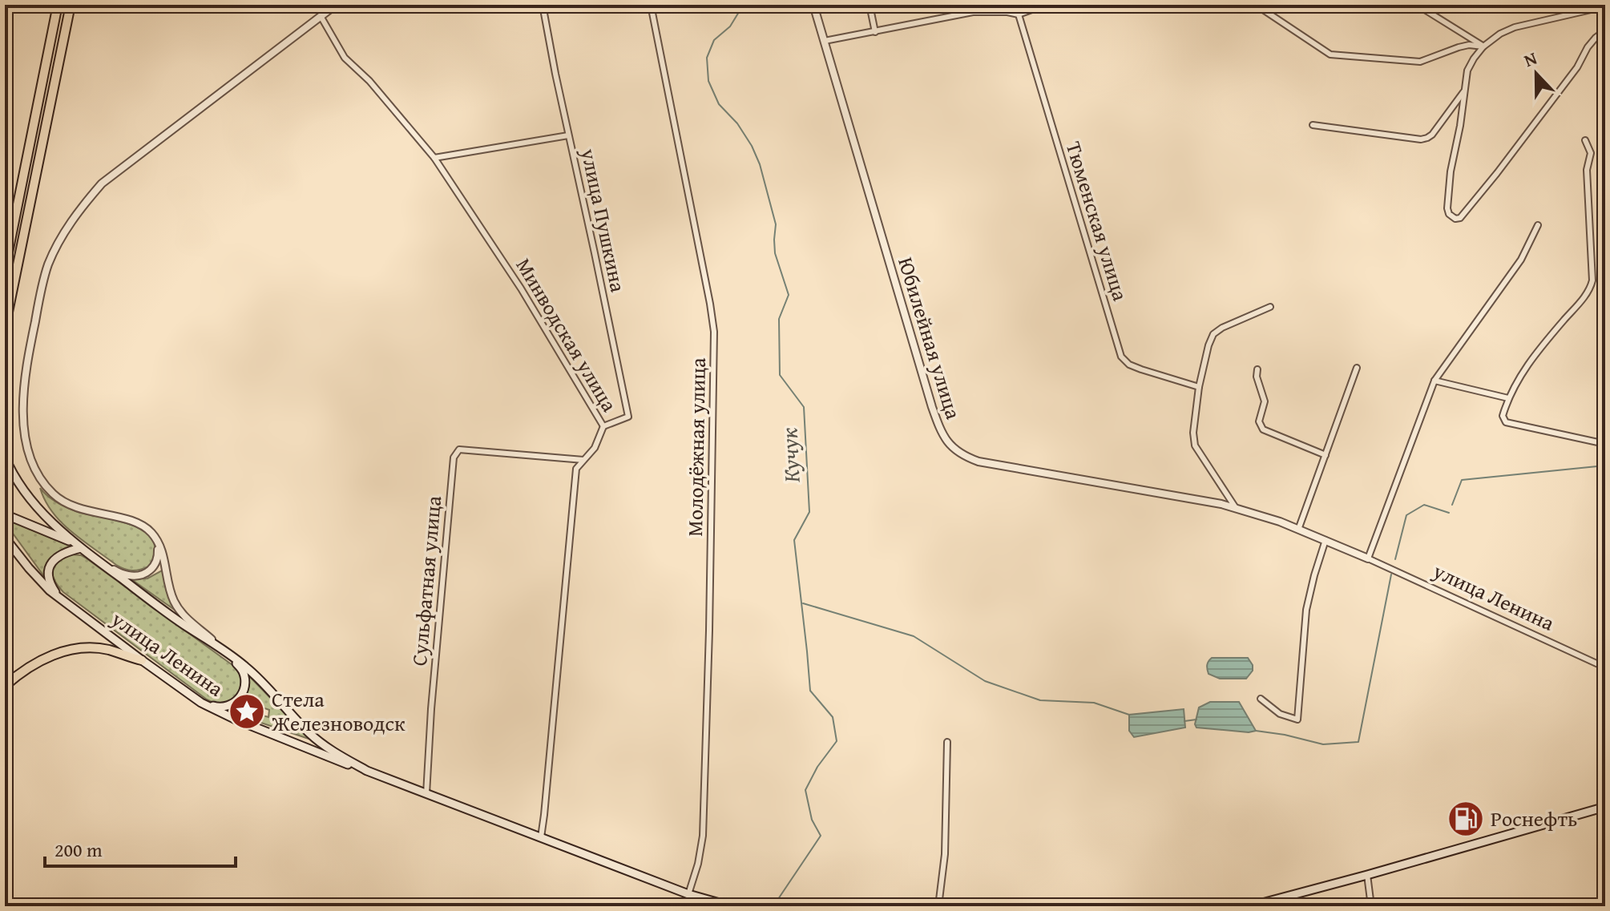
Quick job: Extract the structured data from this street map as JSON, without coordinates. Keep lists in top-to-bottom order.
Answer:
{
  "streets": {
    "main road": ["улица Ленина"],
    "street": [
      "улица Пушкина",
      "Тюменская улица",
      "Минводская улица",
      "Юбилейная улица",
      "Молодёжная улица",
      "Сульфатная улица"
    ]
  },
  "crossings": [
    ["улица Пушкина", "Минводская улица"],
    ["Минводская улица", "Сульфатная улица"],
    ["Юбилейная улица", "улица Ленина"]
  ],
  "water": ["Кучук"],
  "places": {
    "place": ["Стела Железноводск"],
    "fuel station": ["Роснефть"]
  },
  "scale_bar": "200 m",
  "north": "top"
}
